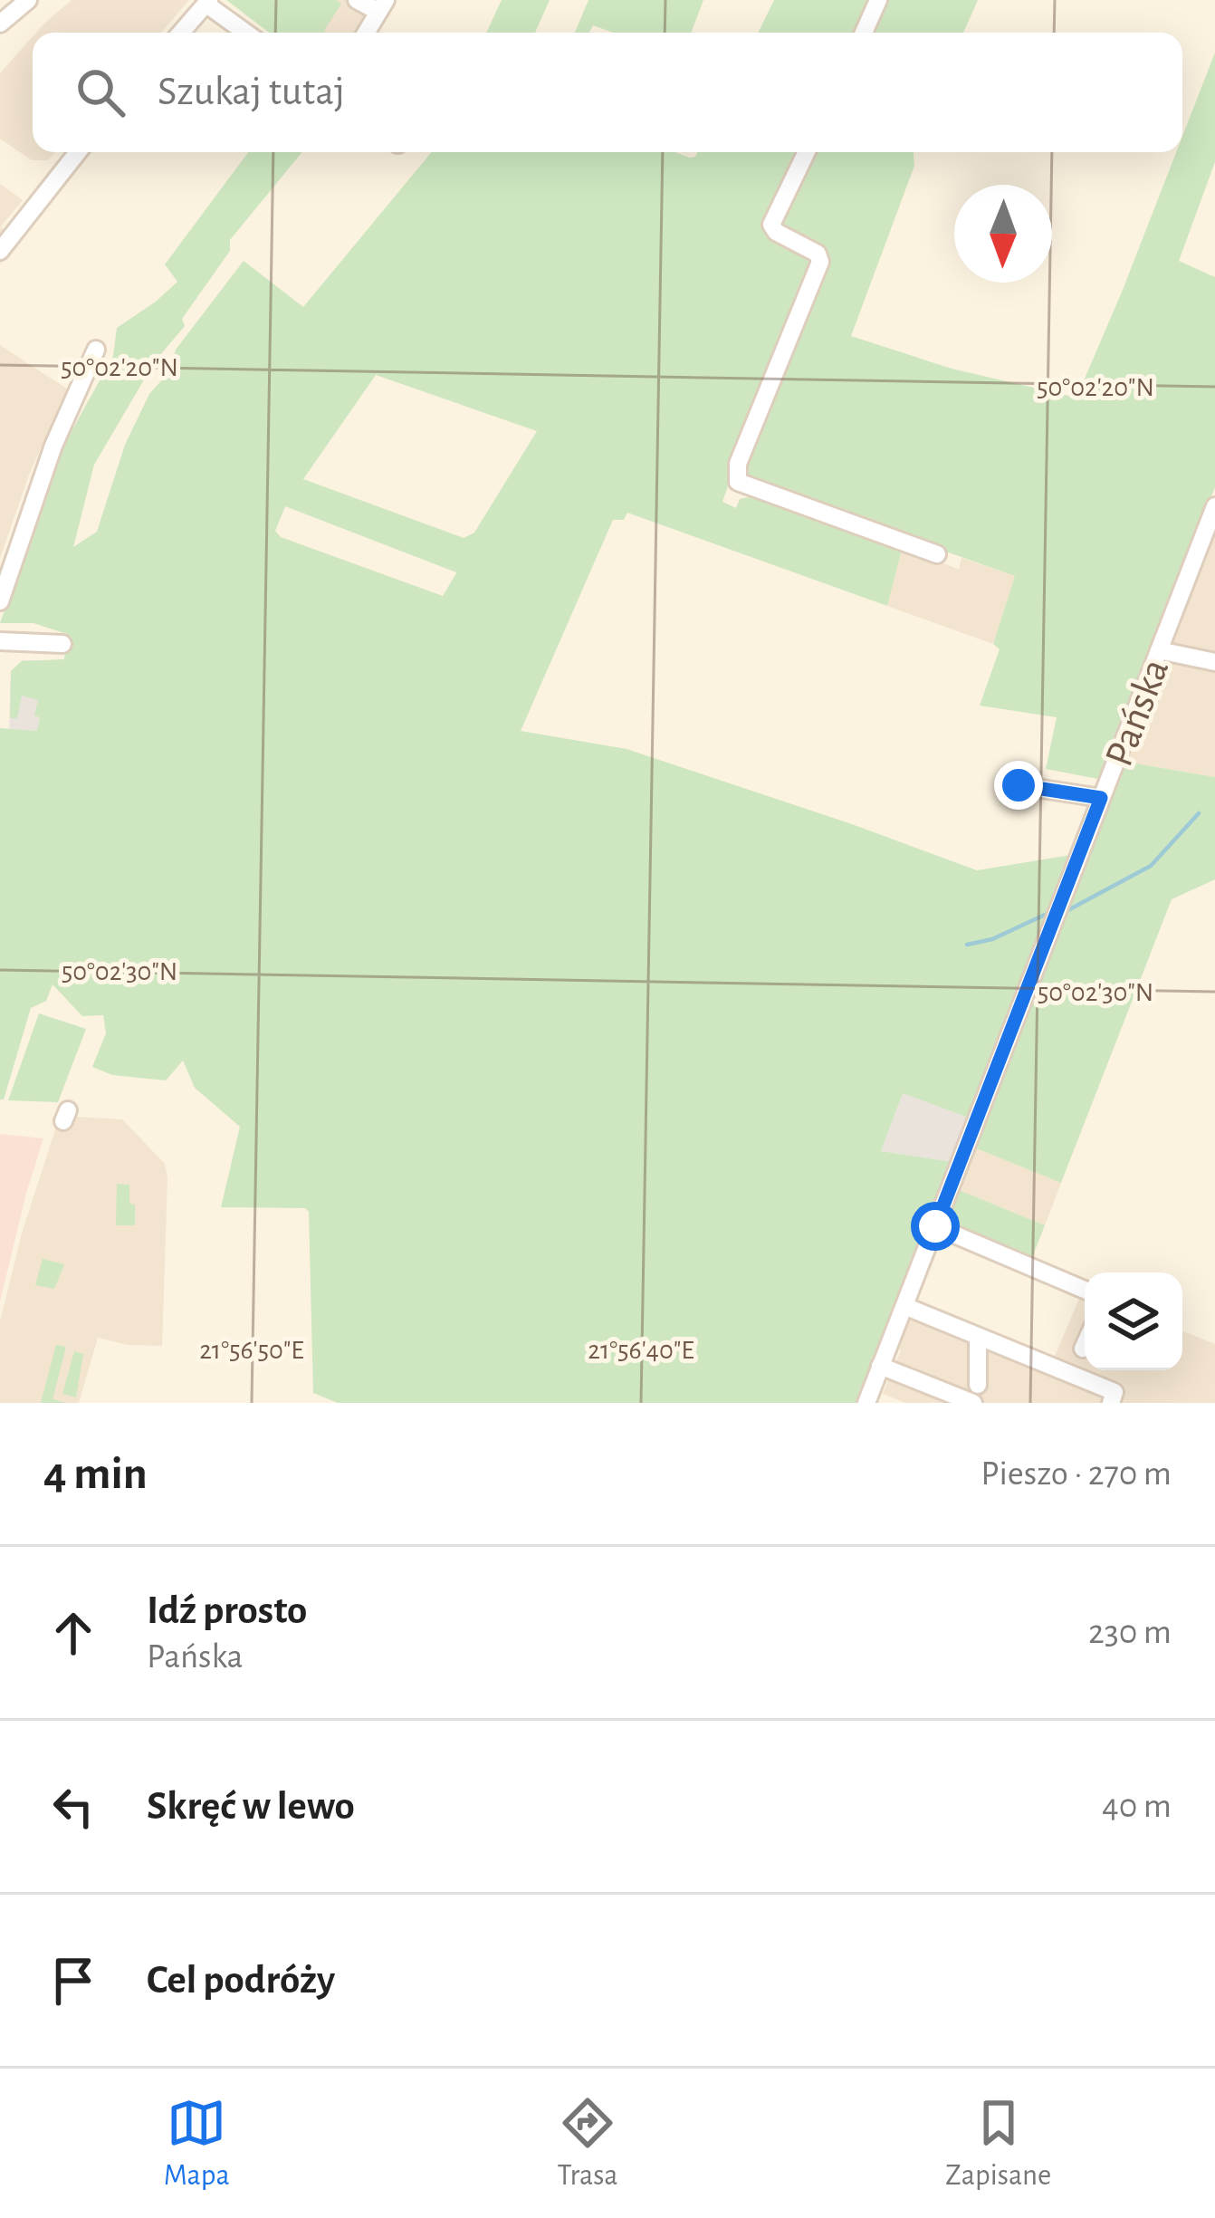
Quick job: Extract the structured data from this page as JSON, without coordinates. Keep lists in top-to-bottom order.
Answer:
{
  "streets": {
    "street": ["Pańska"]
  },
  "north": "bottom",
  "page": {
    "search": "Szukaj tutaj",
    "heading": ["4 min", "Pieszo · 270 m"],
    "list": [
      ["Idź prosto", "Pańska", "230 m"],
      ["Skręć w lewo", "40 m"],
      "Cel podróży"
    ],
    "nav": ["Mapa", "Trasa", "Zapisane"]
  },
  "coordinates": [
    "50°02'20\"N",
    "50°02'30\"N",
    "21°56'50\"E",
    "21°56'40\"E"
  ]
}
